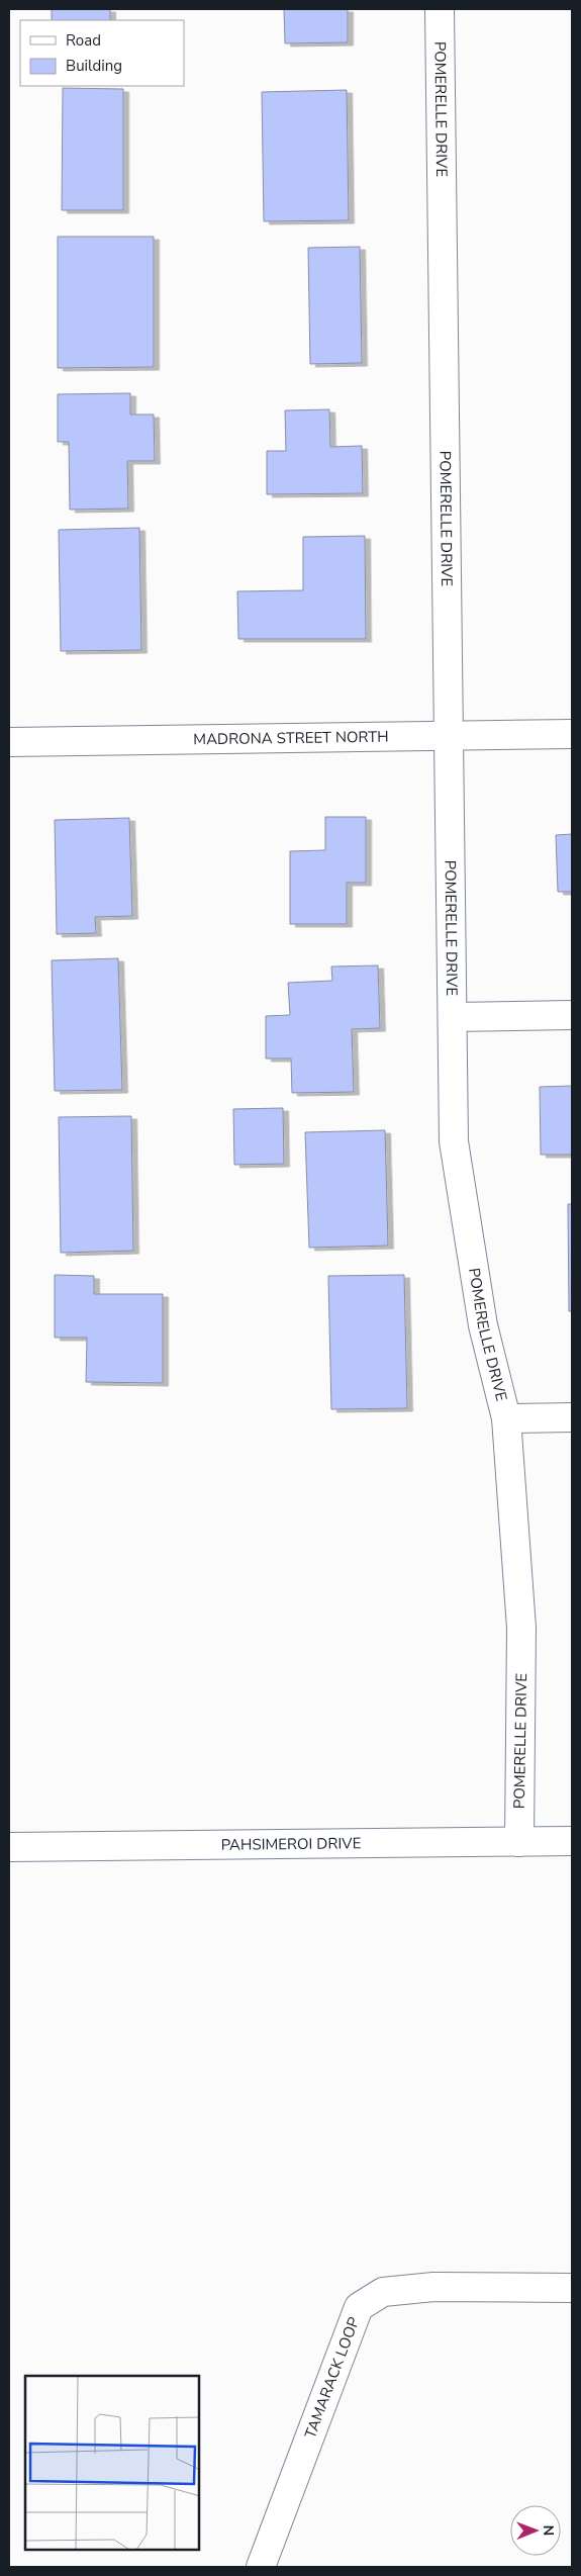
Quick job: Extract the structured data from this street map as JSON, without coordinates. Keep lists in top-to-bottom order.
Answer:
{
  "streets": {
    "street": [
      "POMERELLE DRIVE",
      "MADRONA STREET NORTH",
      "PAHSIMEROI DRIVE",
      "TAMARACK LOOP"
    ]
  },
  "crossings": [
    ["POMERELLE DRIVE", "MADRONA STREET NORTH"],
    ["POMERELLE DRIVE", "PAHSIMEROI DRIVE"]
  ],
  "legend": ["Road", "Building"],
  "north": "right"
}
